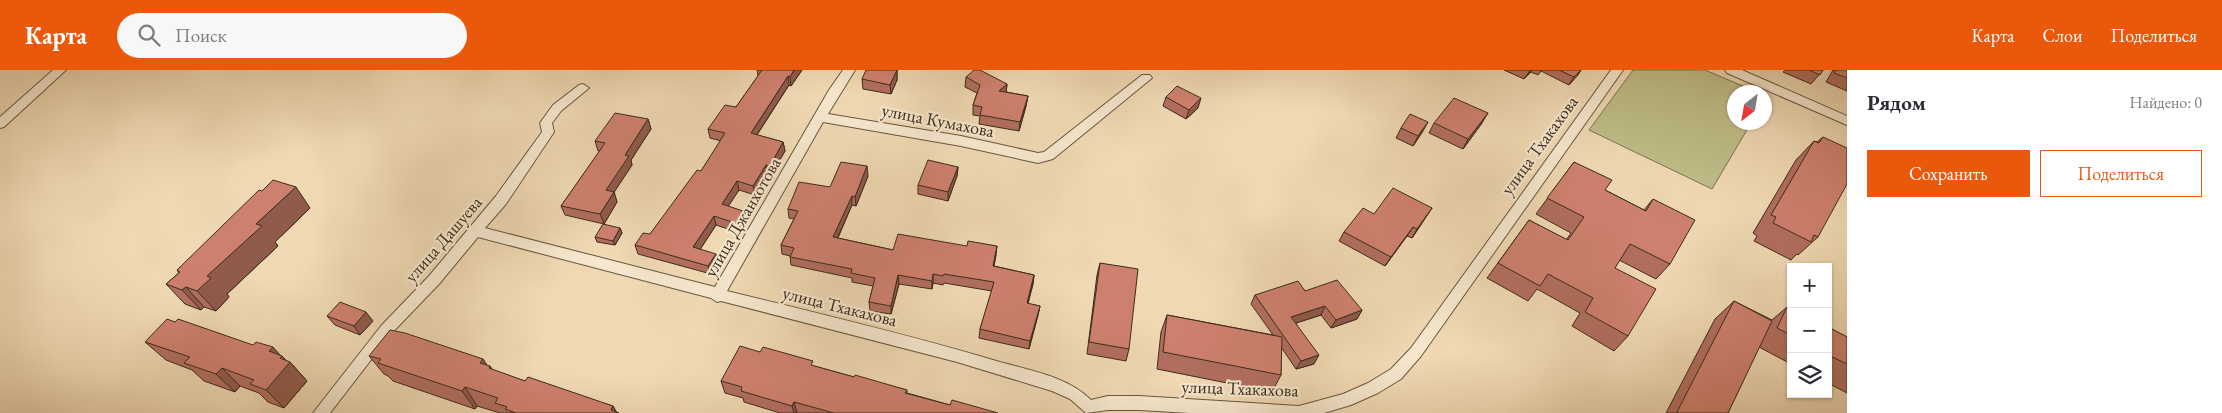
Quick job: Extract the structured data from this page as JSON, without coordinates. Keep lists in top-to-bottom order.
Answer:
{
  "streets": {
    "street": [
      "улица Кумахова",
      "улица Тхакахова",
      "улица Джанхотова",
      "улица Дашуева"
    ]
  },
  "crossings": [
    ["улица Кумахова", "улица Джанхотова"],
    ["улица Тхакахова", "улица Джанхотова"],
    ["улица Джанхотова", "улица Дашуева"]
  ],
  "north": "bottom left",
  "page": {
    "header": "Карта",
    "search": "Поиск",
    "nav": ["Карта", "Слои", "Поделиться"],
    "heading": ["Рядом", "Найдено: 0"],
    "buttons": ["Сохранить", "Поделиться"],
    "map_buttons": ["+", "−"]
  }
}
